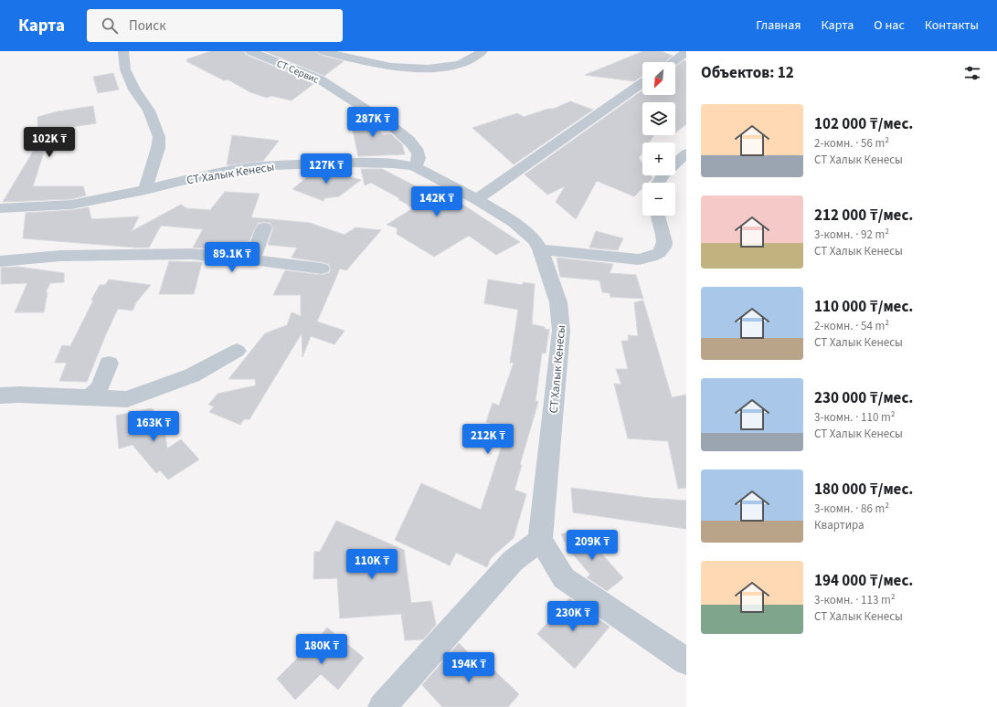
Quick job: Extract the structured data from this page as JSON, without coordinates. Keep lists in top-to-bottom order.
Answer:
{
  "streets": {
    "street": ["СТ Сервис", "СТ Халык Кенесы"]
  },
  "crossings": [
    ["СТ Сервис", "СТ Халык Кенесы"]
  ],
  "north": "bottom left",
  "page": {
    "header": "Карта",
    "search": "Поиск",
    "nav": [
      "Главная",
      "Карта",
      "О нас",
      "Контакты"
    ],
    "heading": "Объектов: 12",
    "map_buttons": ["+", "−"],
    "list": [
      {
        "name": "102 000 ₸/мес.",
        "note": "2-комн. · 56 m² · СТ Халык Кенесы"
      },
      {
        "name": "212 000 ₸/мес.",
        "note": "3-комн. · 92 m² · СТ Халык Кенесы"
      },
      {
        "name": "110 000 ₸/мес.",
        "note": "2-комн. · 54 m² · СТ Халык Кенесы"
      },
      {
        "name": "230 000 ₸/мес.",
        "note": "3-комн. · 110 m² · СТ Халык Кенесы"
      },
      {
        "name": "180 000 ₸/мес.",
        "note": "3-комн. · 86 m² · Квартира"
      },
      {
        "name": "194 000 ₸/мес.",
        "note": "3-комн. · 113 m² · СТ Халык Кенесы"
      }
    ],
    "price": [
      "287K ₸",
      "102K ₸",
      "127K ₸",
      "142K ₸",
      "89.1K ₸",
      "163K ₸",
      "212K ₸",
      "209K ₸",
      "110K ₸",
      "230K ₸",
      "180K ₸",
      "194K ₸"
    ]
  }
}
